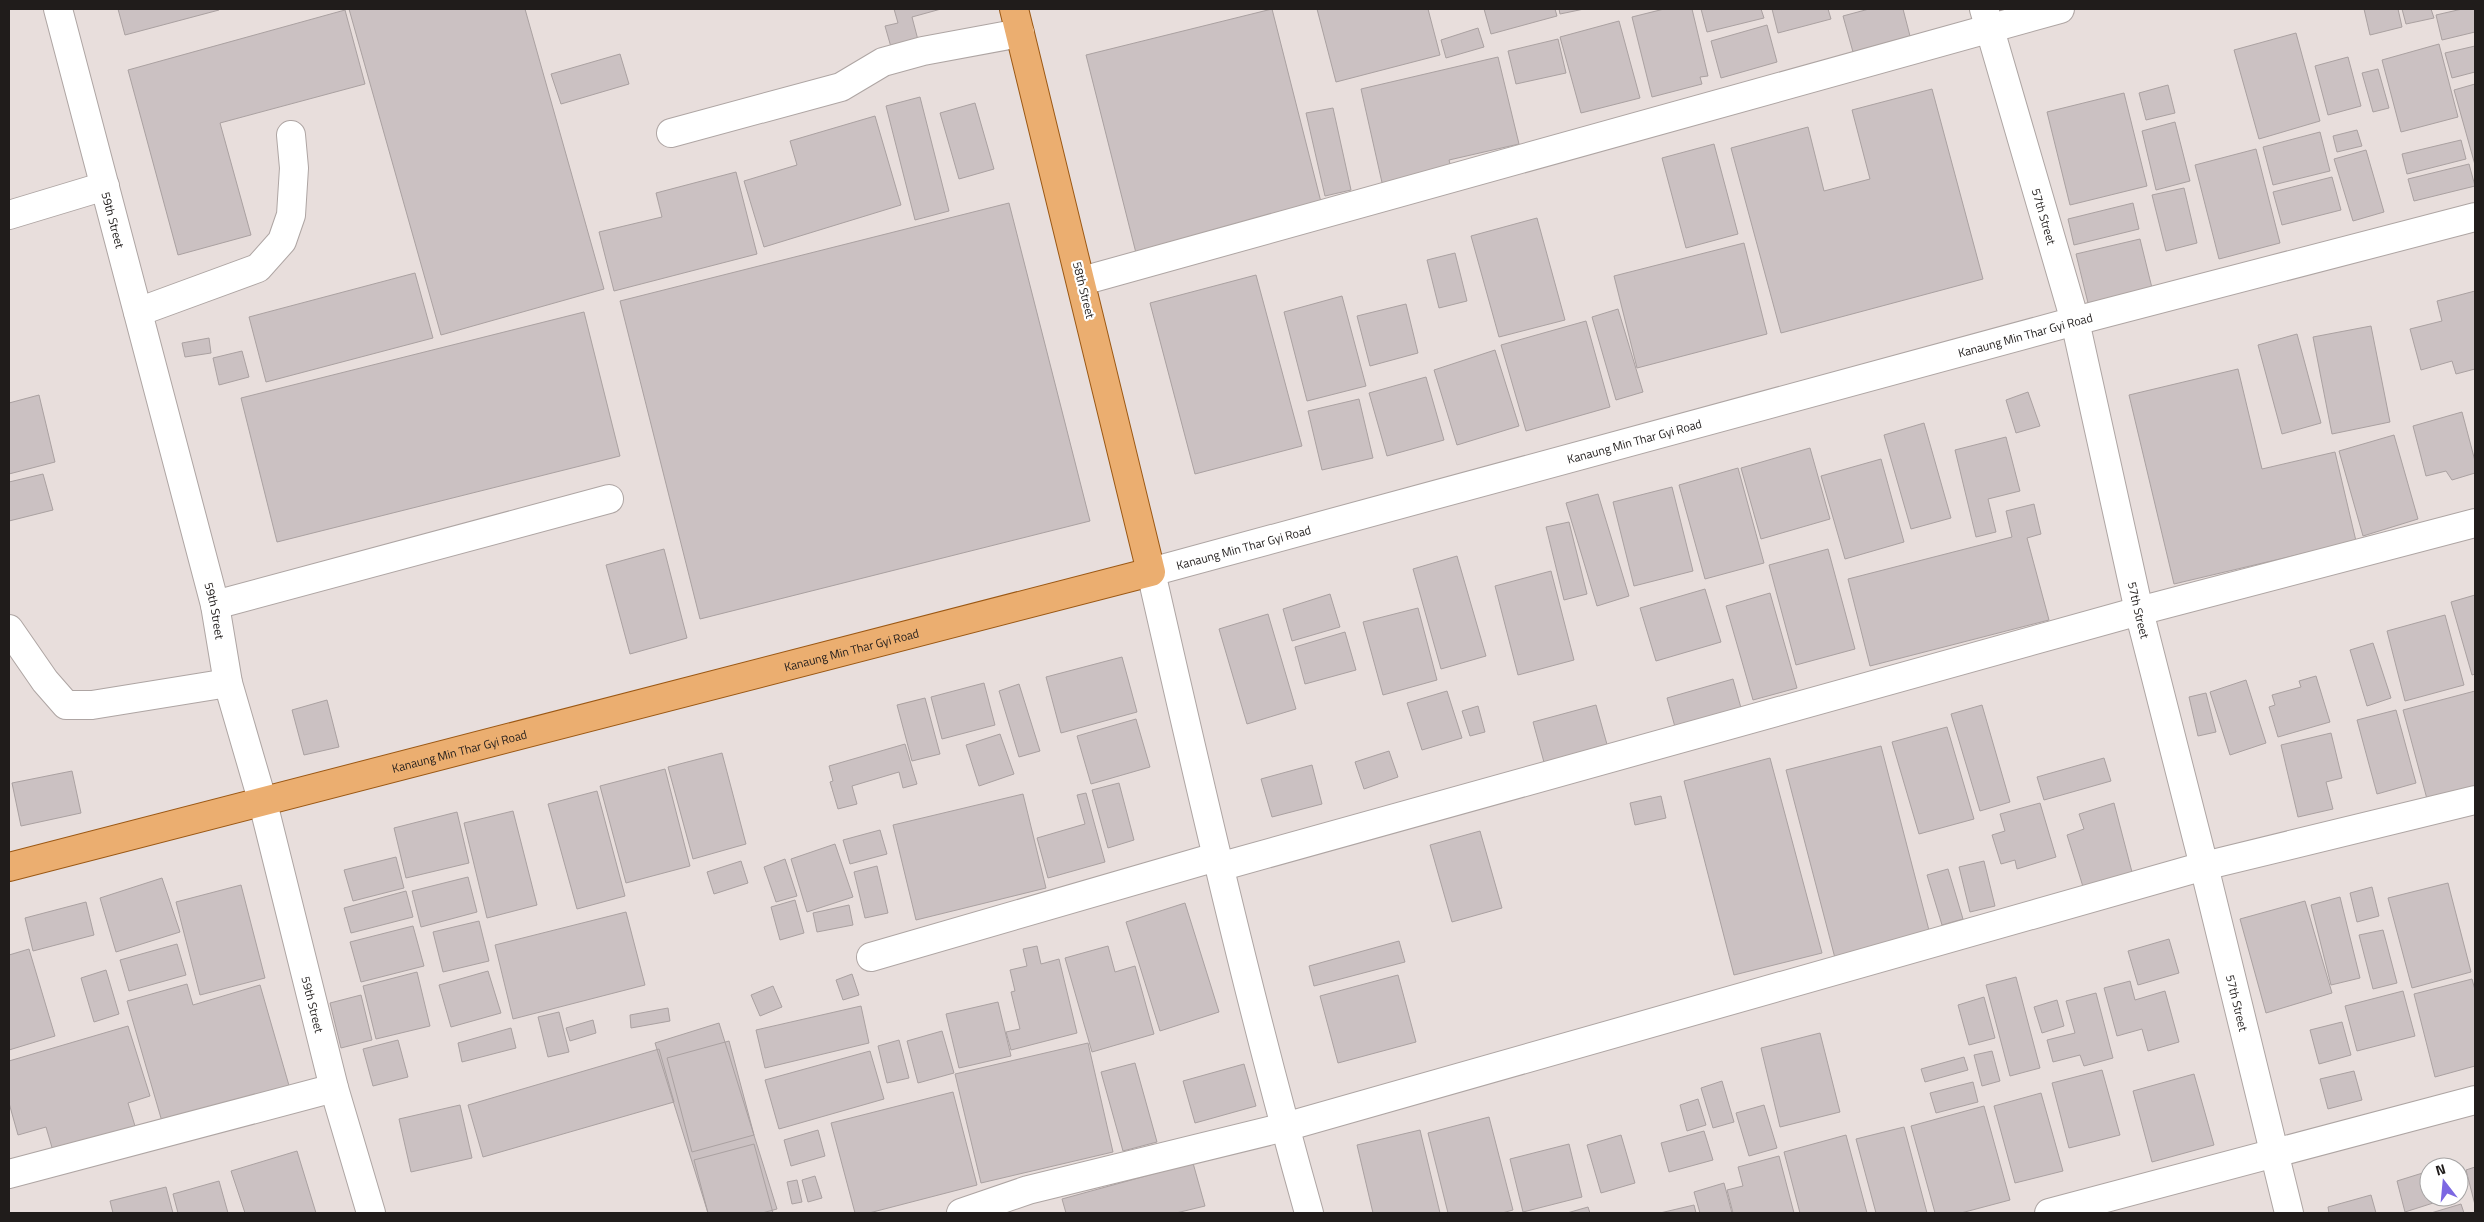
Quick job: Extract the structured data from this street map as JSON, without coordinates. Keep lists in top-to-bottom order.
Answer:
{
  "streets": {
    "main road": ["58th Street", "Kanaung Min Thar Gyi Road"],
    "street": ["57th Street", "59th Street"]
  },
  "crossings": [
    ["57th Street", "Kanaung Min Thar Gyi Road"],
    ["59th Street", "Kanaung Min Thar Gyi Road"],
    ["58th Street", "Kanaung Min Thar Gyi Road"]
  ],
  "north": "top"
}
